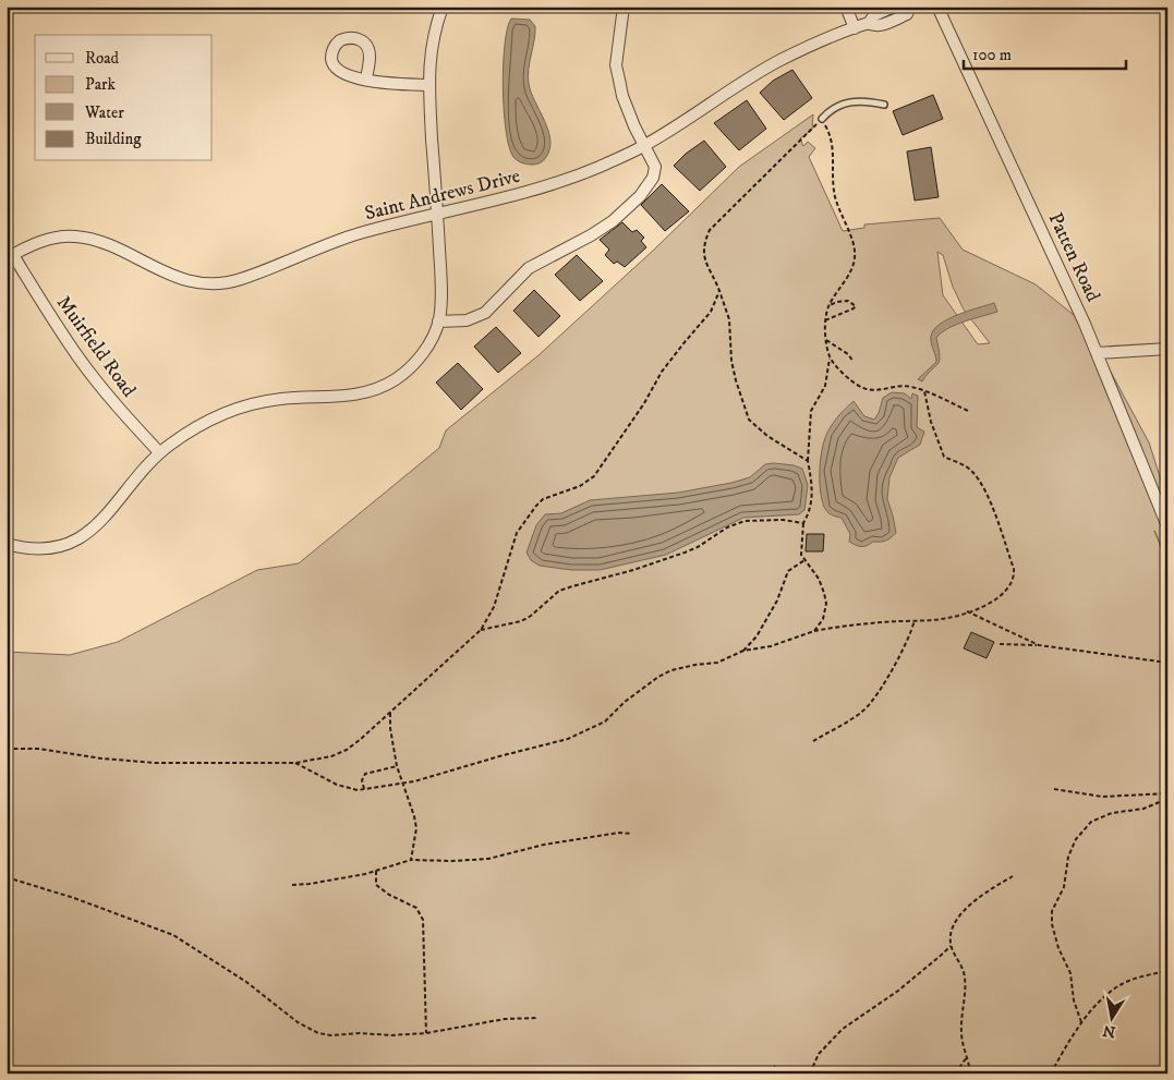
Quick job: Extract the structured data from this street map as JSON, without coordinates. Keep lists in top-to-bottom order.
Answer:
{
  "streets": {
    "street": ["Saint Andrews Drive", "Patten Road", "Muirfield Road"]
  },
  "crossings": [
    ["Saint Andrews Drive", "Muirfield Road"]
  ],
  "legend": [
    "Road",
    "Park",
    "Water",
    "Building"
  ],
  "scale_bar": "100 m",
  "north": "bottom"
}
